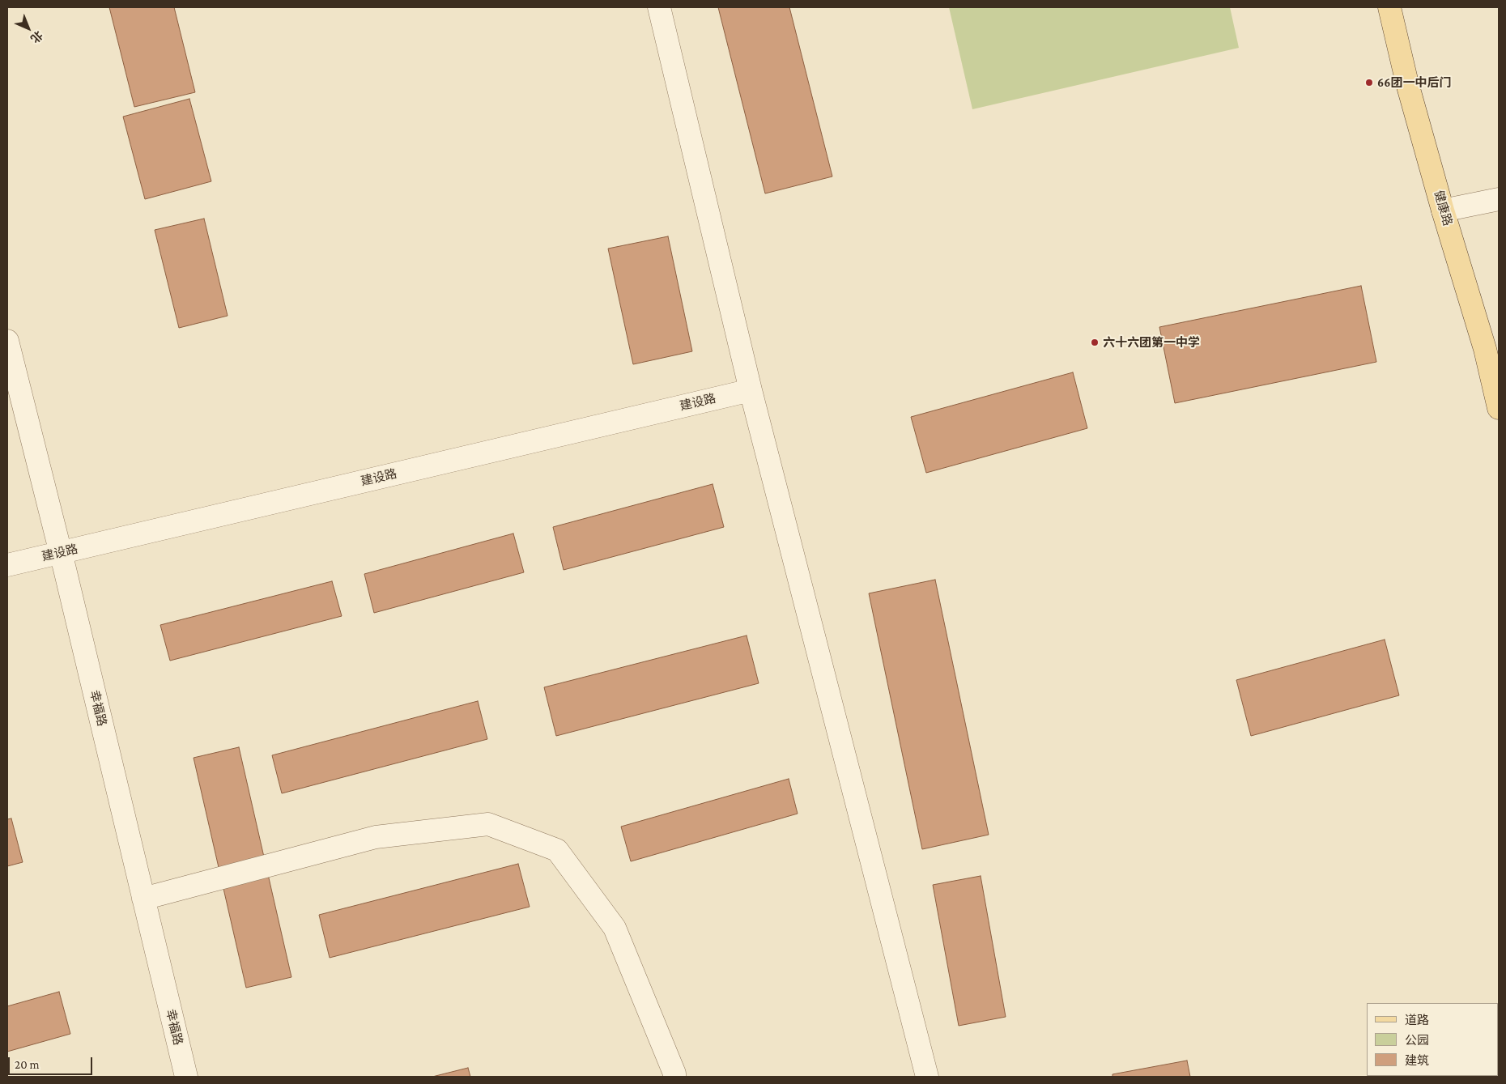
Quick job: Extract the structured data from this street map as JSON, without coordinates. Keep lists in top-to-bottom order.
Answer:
{
  "streets": {
    "main road": ["健康路"],
    "street": ["建设路", "幸福路"]
  },
  "crossings": [
    ["建设路", "幸福路"]
  ],
  "places": ["66团一中后门", "六十六团第一中学"],
  "legend": ["道路", "公园", "建筑"],
  "scale_bar": "20 m",
  "north": "bottom right"
}
